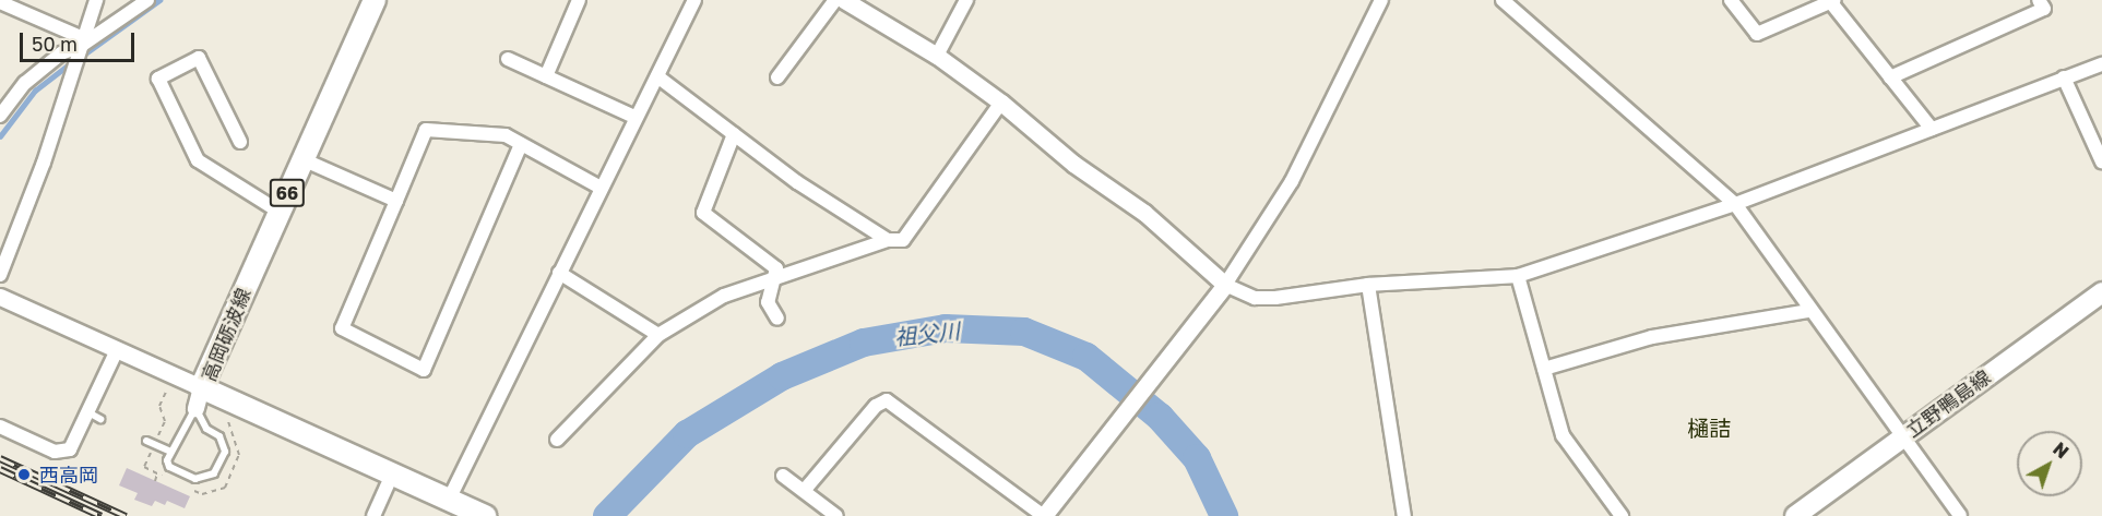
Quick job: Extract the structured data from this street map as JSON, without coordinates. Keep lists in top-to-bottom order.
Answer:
{
  "streets": {
    "main road": ["66", "高岡砺波線", "立野鴨島線"]
  },
  "districts": ["樋詰"],
  "water": ["祖父川"],
  "places": ["西高岡"],
  "scale_bar": "50 m",
  "north": "top right"
}
